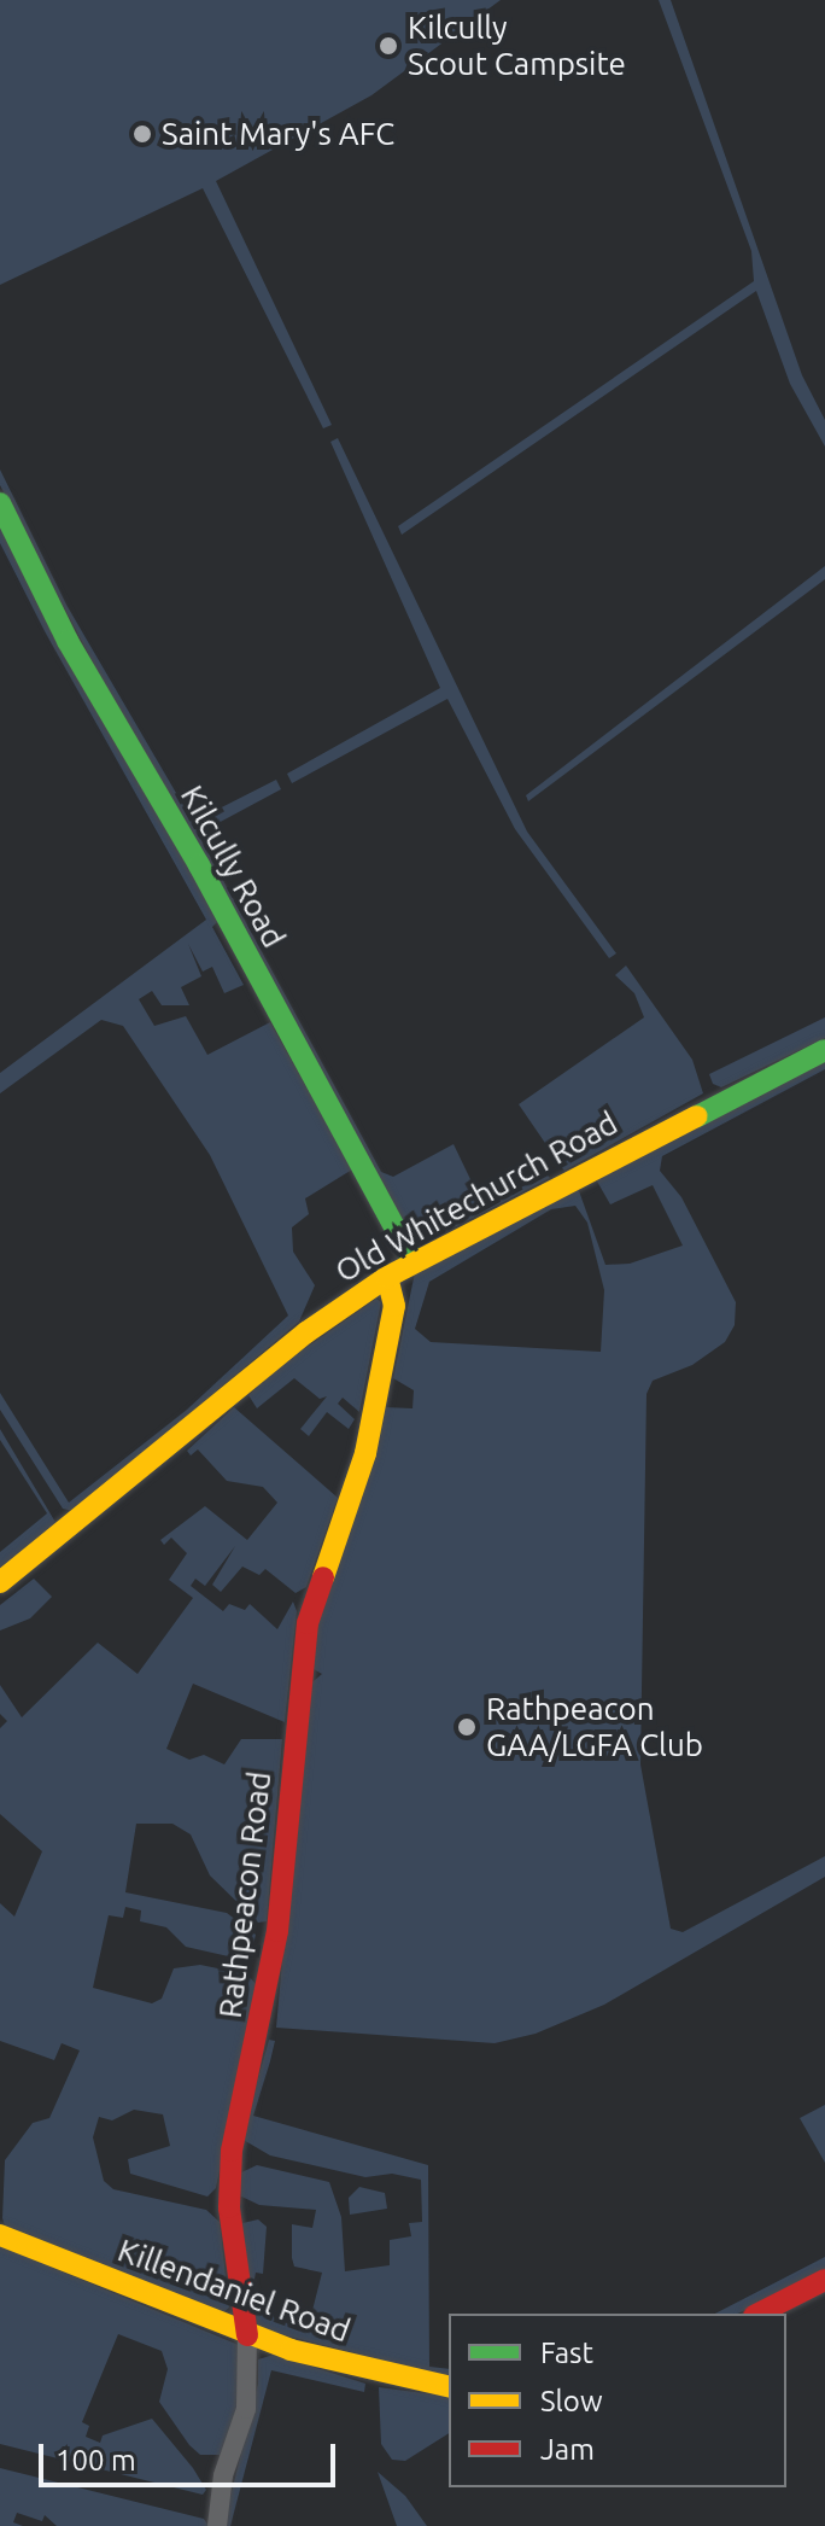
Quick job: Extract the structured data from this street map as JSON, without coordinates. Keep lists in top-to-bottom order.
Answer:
{
  "streets": {
    "street": [
      "Kilcully Road",
      "Old Whitechurch Road",
      "Rathpeacon Road",
      "Killendaniel Road"
    ]
  },
  "crossings": [
    ["Kilcully Road", "Old Whitechurch Road"],
    ["Old Whitechurch Road", "Rathpeacon Road"],
    ["Rathpeacon Road", "Killendaniel Road"]
  ],
  "places": ["Kilcully Scout Campsite", "Saint Mary's AFC", "Rathpeacon GAA/LGFA Club"],
  "legend": ["Fast", "Slow", "Jam"],
  "scale_bar": "100 m"
}
